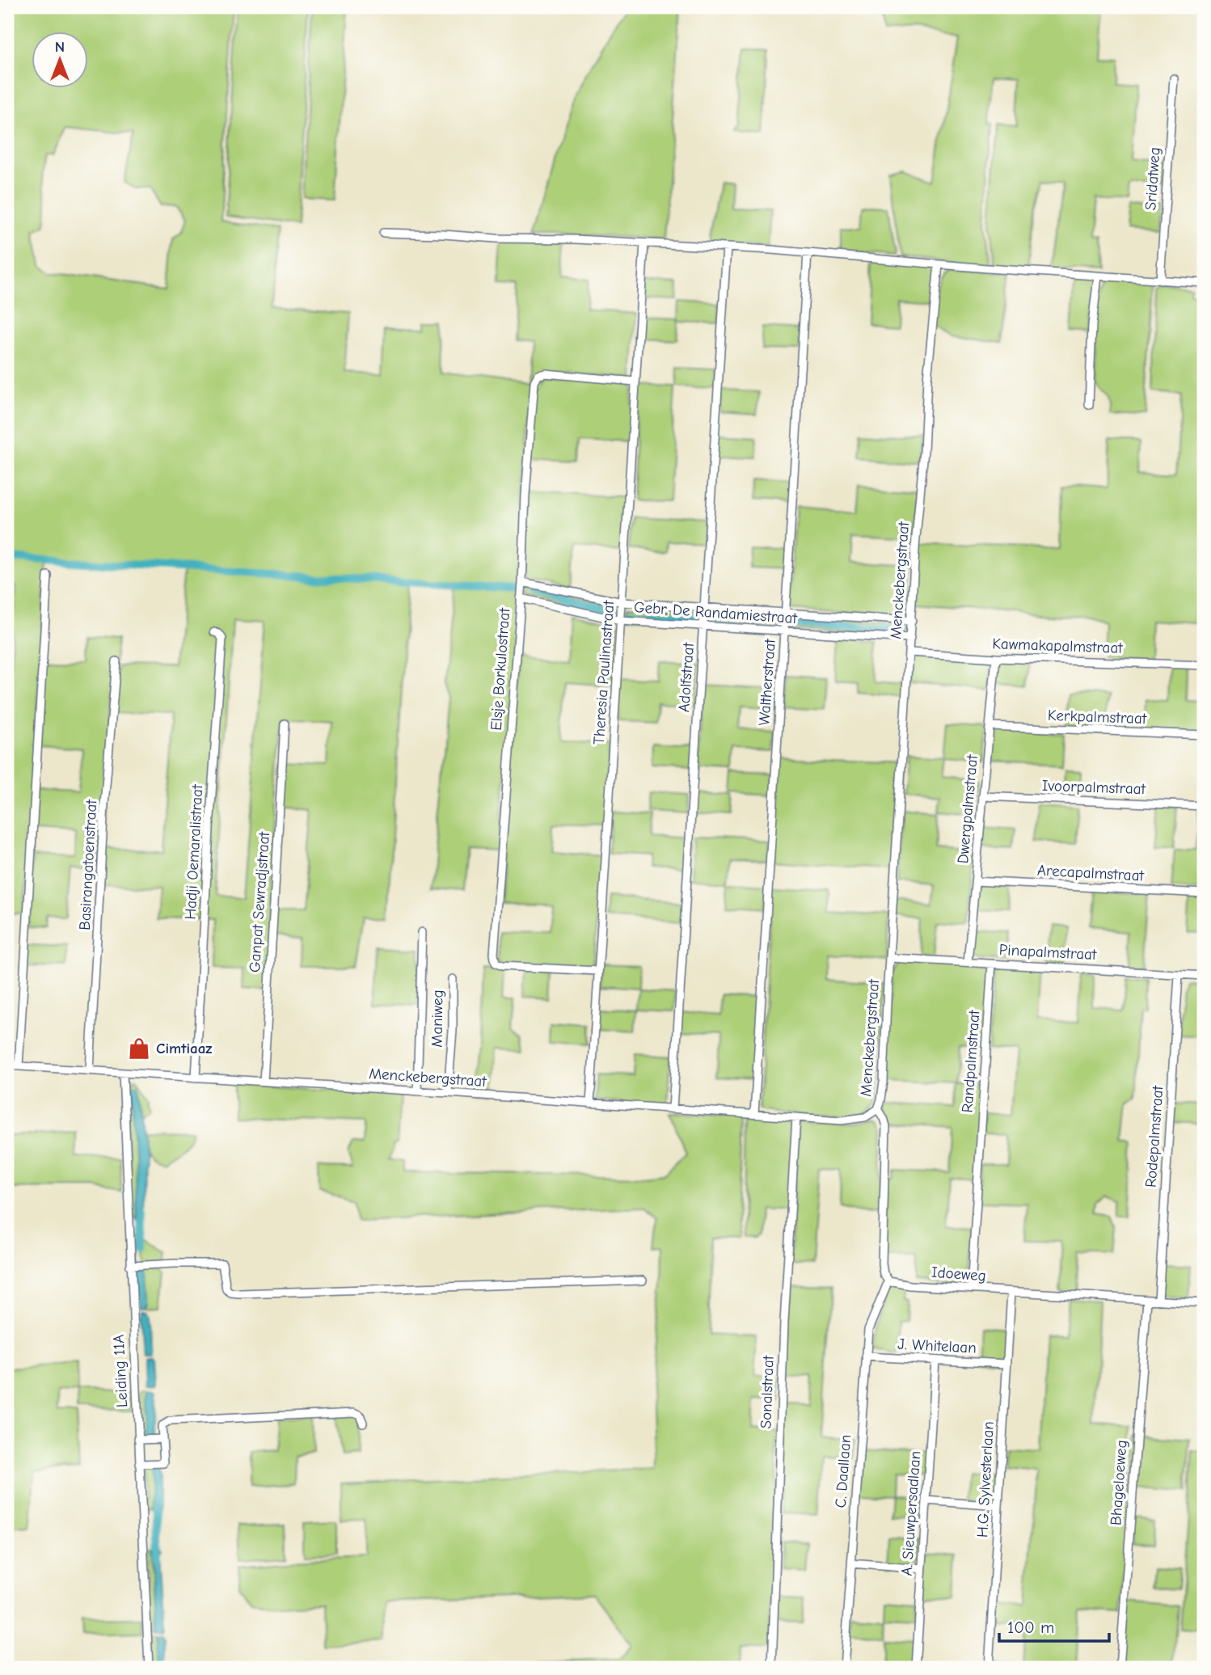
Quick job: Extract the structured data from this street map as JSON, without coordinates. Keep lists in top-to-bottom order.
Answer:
{
  "streets": {
    "street": [
      "Sridatweg",
      "Menckebergstraat",
      "Gebr. De Randamiestraat",
      "Kawmakapalmstraat",
      "Elsje Borkulostraat",
      "Theresia Paulinastraat",
      "Adolfstraat",
      "Waltherstraat",
      "Kerkpalmstraat",
      "Ivoorpalmstraat",
      "Dwergpalmstraat",
      "Hadji Oemaralistraat",
      "Basirangatoenstraat",
      "Arecapalmstraat",
      "Ganpat Sewradjstraat",
      "Pinapalmstraat",
      "Maniweg",
      "Randpalmstraat",
      "Rodepalmstraat",
      "Idoeweg",
      "J. Whitelaan",
      "Leiding 11A",
      "Sonalstraat",
      "C. Daallaan",
      "H.G. Sylvesterlaan",
      "Bhageloeweg",
      "A. Sieuwpersadlaan"
    ]
  },
  "crossings": [
    ["Menckebergstraat", "Gebr. De Randamiestraat"],
    ["Menckebergstraat", "Kawmakapalmstraat"],
    ["Menckebergstraat", "Theresia Paulinastraat"],
    ["Menckebergstraat", "Adolfstraat"],
    ["Menckebergstraat", "Waltherstraat"],
    ["Menckebergstraat", "Hadji Oemaralistraat"],
    ["Menckebergstraat", "Basirangatoenstraat"],
    ["Menckebergstraat", "Ganpat Sewradjstraat"],
    ["Menckebergstraat", "Pinapalmstraat"],
    ["Menckebergstraat", "Maniweg"],
    ["Menckebergstraat", "Leiding 11A"],
    ["Menckebergstraat", "Sonalstraat"],
    ["Gebr. De Randamiestraat", "Elsje Borkulostraat"],
    ["Gebr. De Randamiestraat", "Theresia Paulinastraat"],
    ["Gebr. De Randamiestraat", "Adolfstraat"],
    ["Gebr. De Randamiestraat", "Waltherstraat"],
    ["Kawmakapalmstraat", "Dwergpalmstraat"],
    ["Elsje Borkulostraat", "Theresia Paulinastraat"],
    ["Kerkpalmstraat", "Dwergpalmstraat"],
    ["Ivoorpalmstraat", "Dwergpalmstraat"],
    ["Dwergpalmstraat", "Arecapalmstraat"],
    ["Dwergpalmstraat", "Pinapalmstraat"],
    ["Pinapalmstraat", "Randpalmstraat"],
    ["Pinapalmstraat", "Rodepalmstraat"],
    ["Randpalmstraat", "Idoeweg"],
    ["Rodepalmstraat", "Idoeweg"],
    ["Idoeweg", "C. Daallaan"],
    ["Idoeweg", "H.G. Sylvesterlaan"],
    ["Idoeweg", "Bhageloeweg"],
    ["J. Whitelaan", "C. Daallaan"],
    ["J. Whitelaan", "H.G. Sylvesterlaan"],
    ["J. Whitelaan", "A. Sieuwpersadlaan"]
  ],
  "places": {
    "shop": ["Cimtiaaz"]
  },
  "scale_bar": "100 m",
  "north": "top"
}
